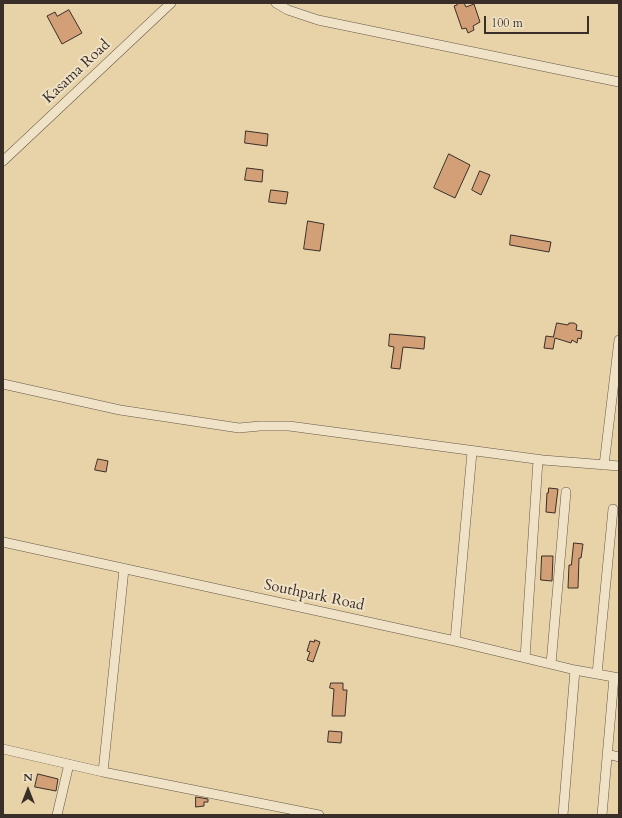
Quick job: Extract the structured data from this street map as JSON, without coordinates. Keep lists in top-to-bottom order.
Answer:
{
  "streets": {
    "street": ["Kasama Road", "Southpark Road"]
  },
  "scale_bar": "100 m",
  "north": "top"
}
